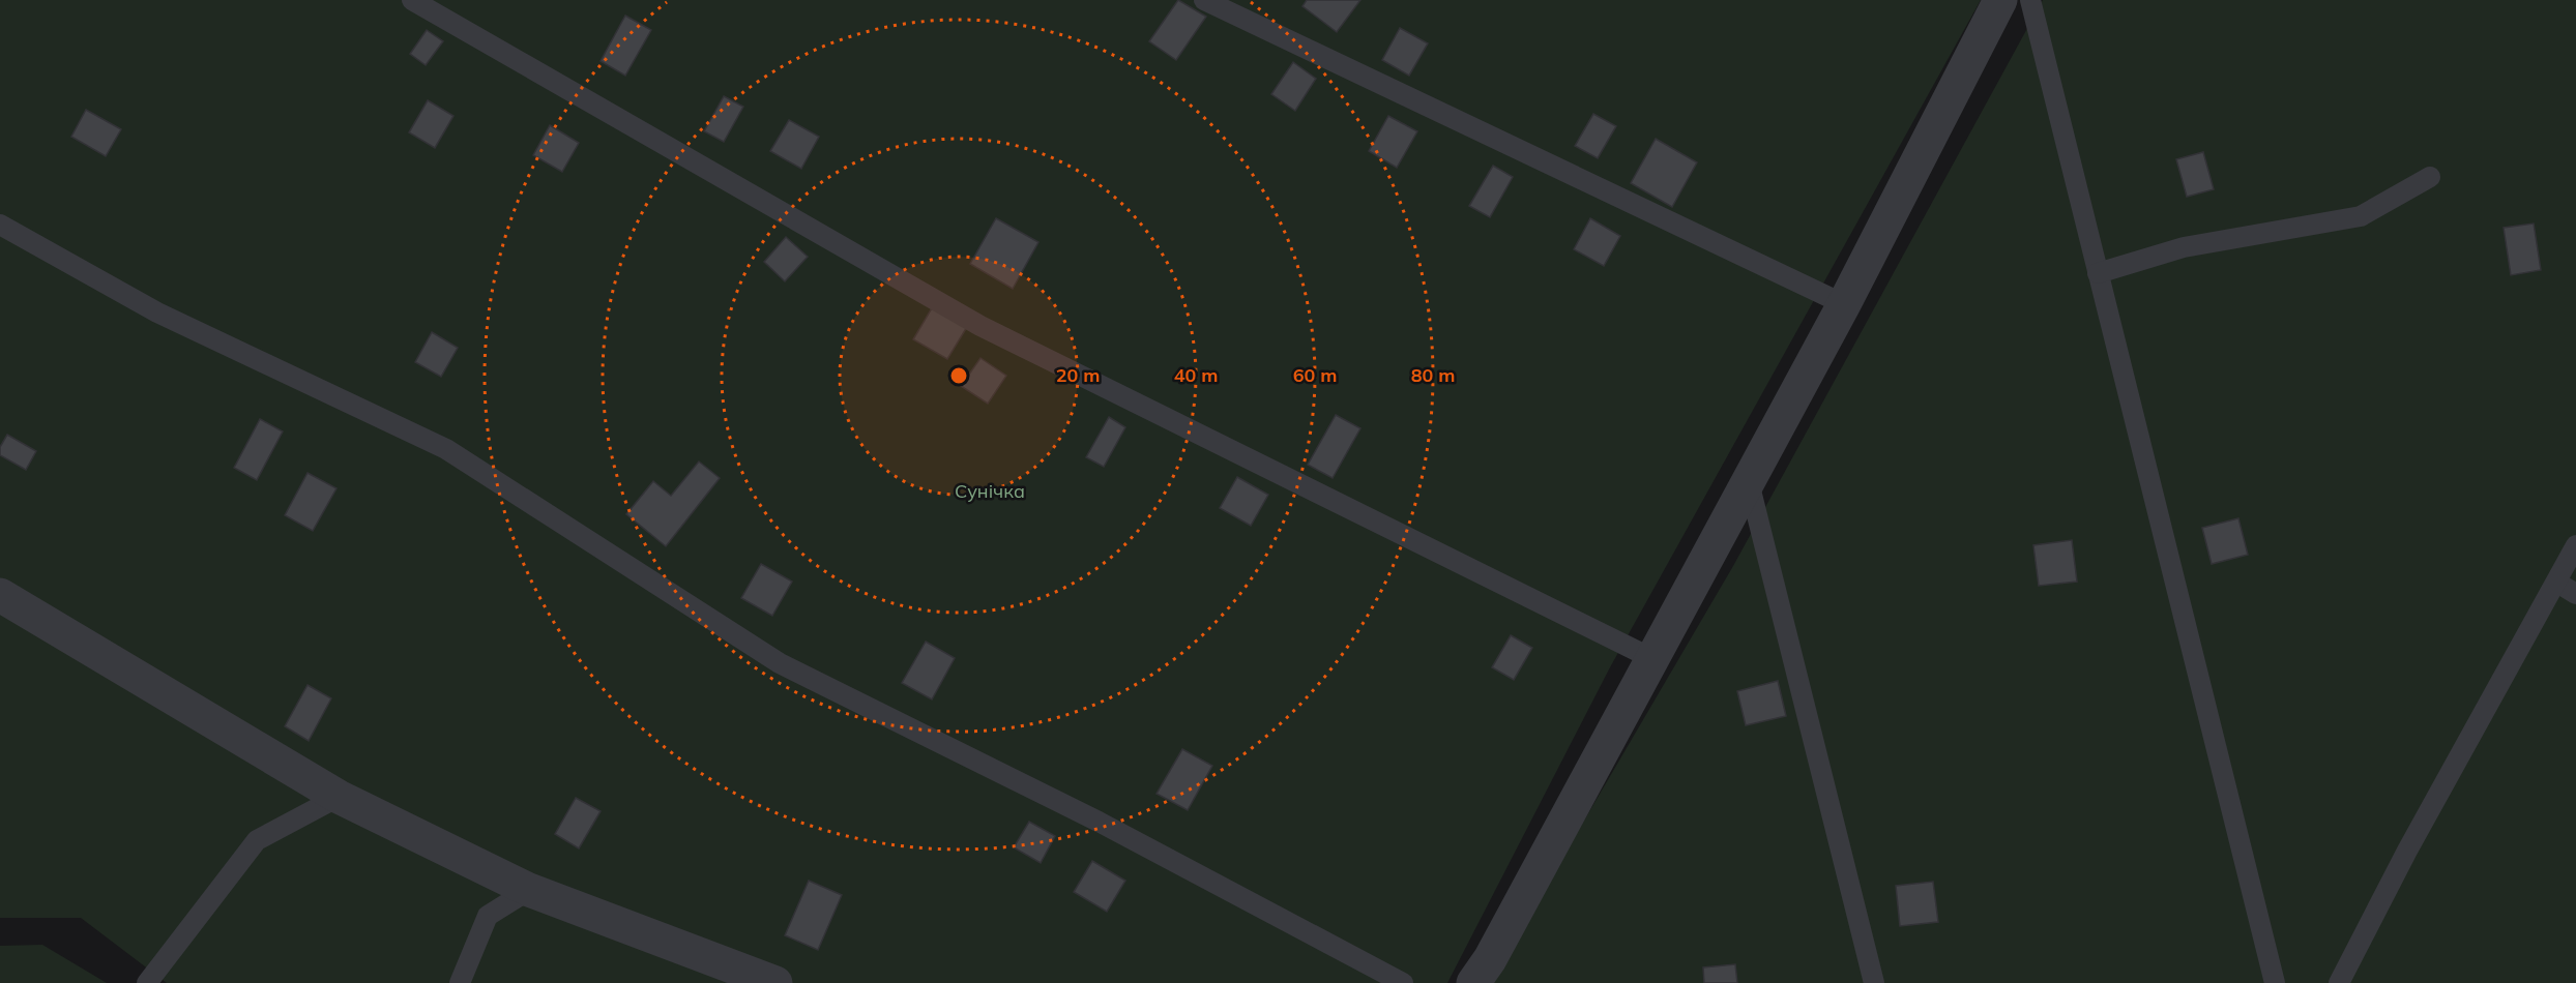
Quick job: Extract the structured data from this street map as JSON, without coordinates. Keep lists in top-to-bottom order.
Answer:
{
  "parks": ["Сунічка"],
  "rings": [
    "20 m",
    "40 m",
    "60 m",
    "80 m"
  ]
}
